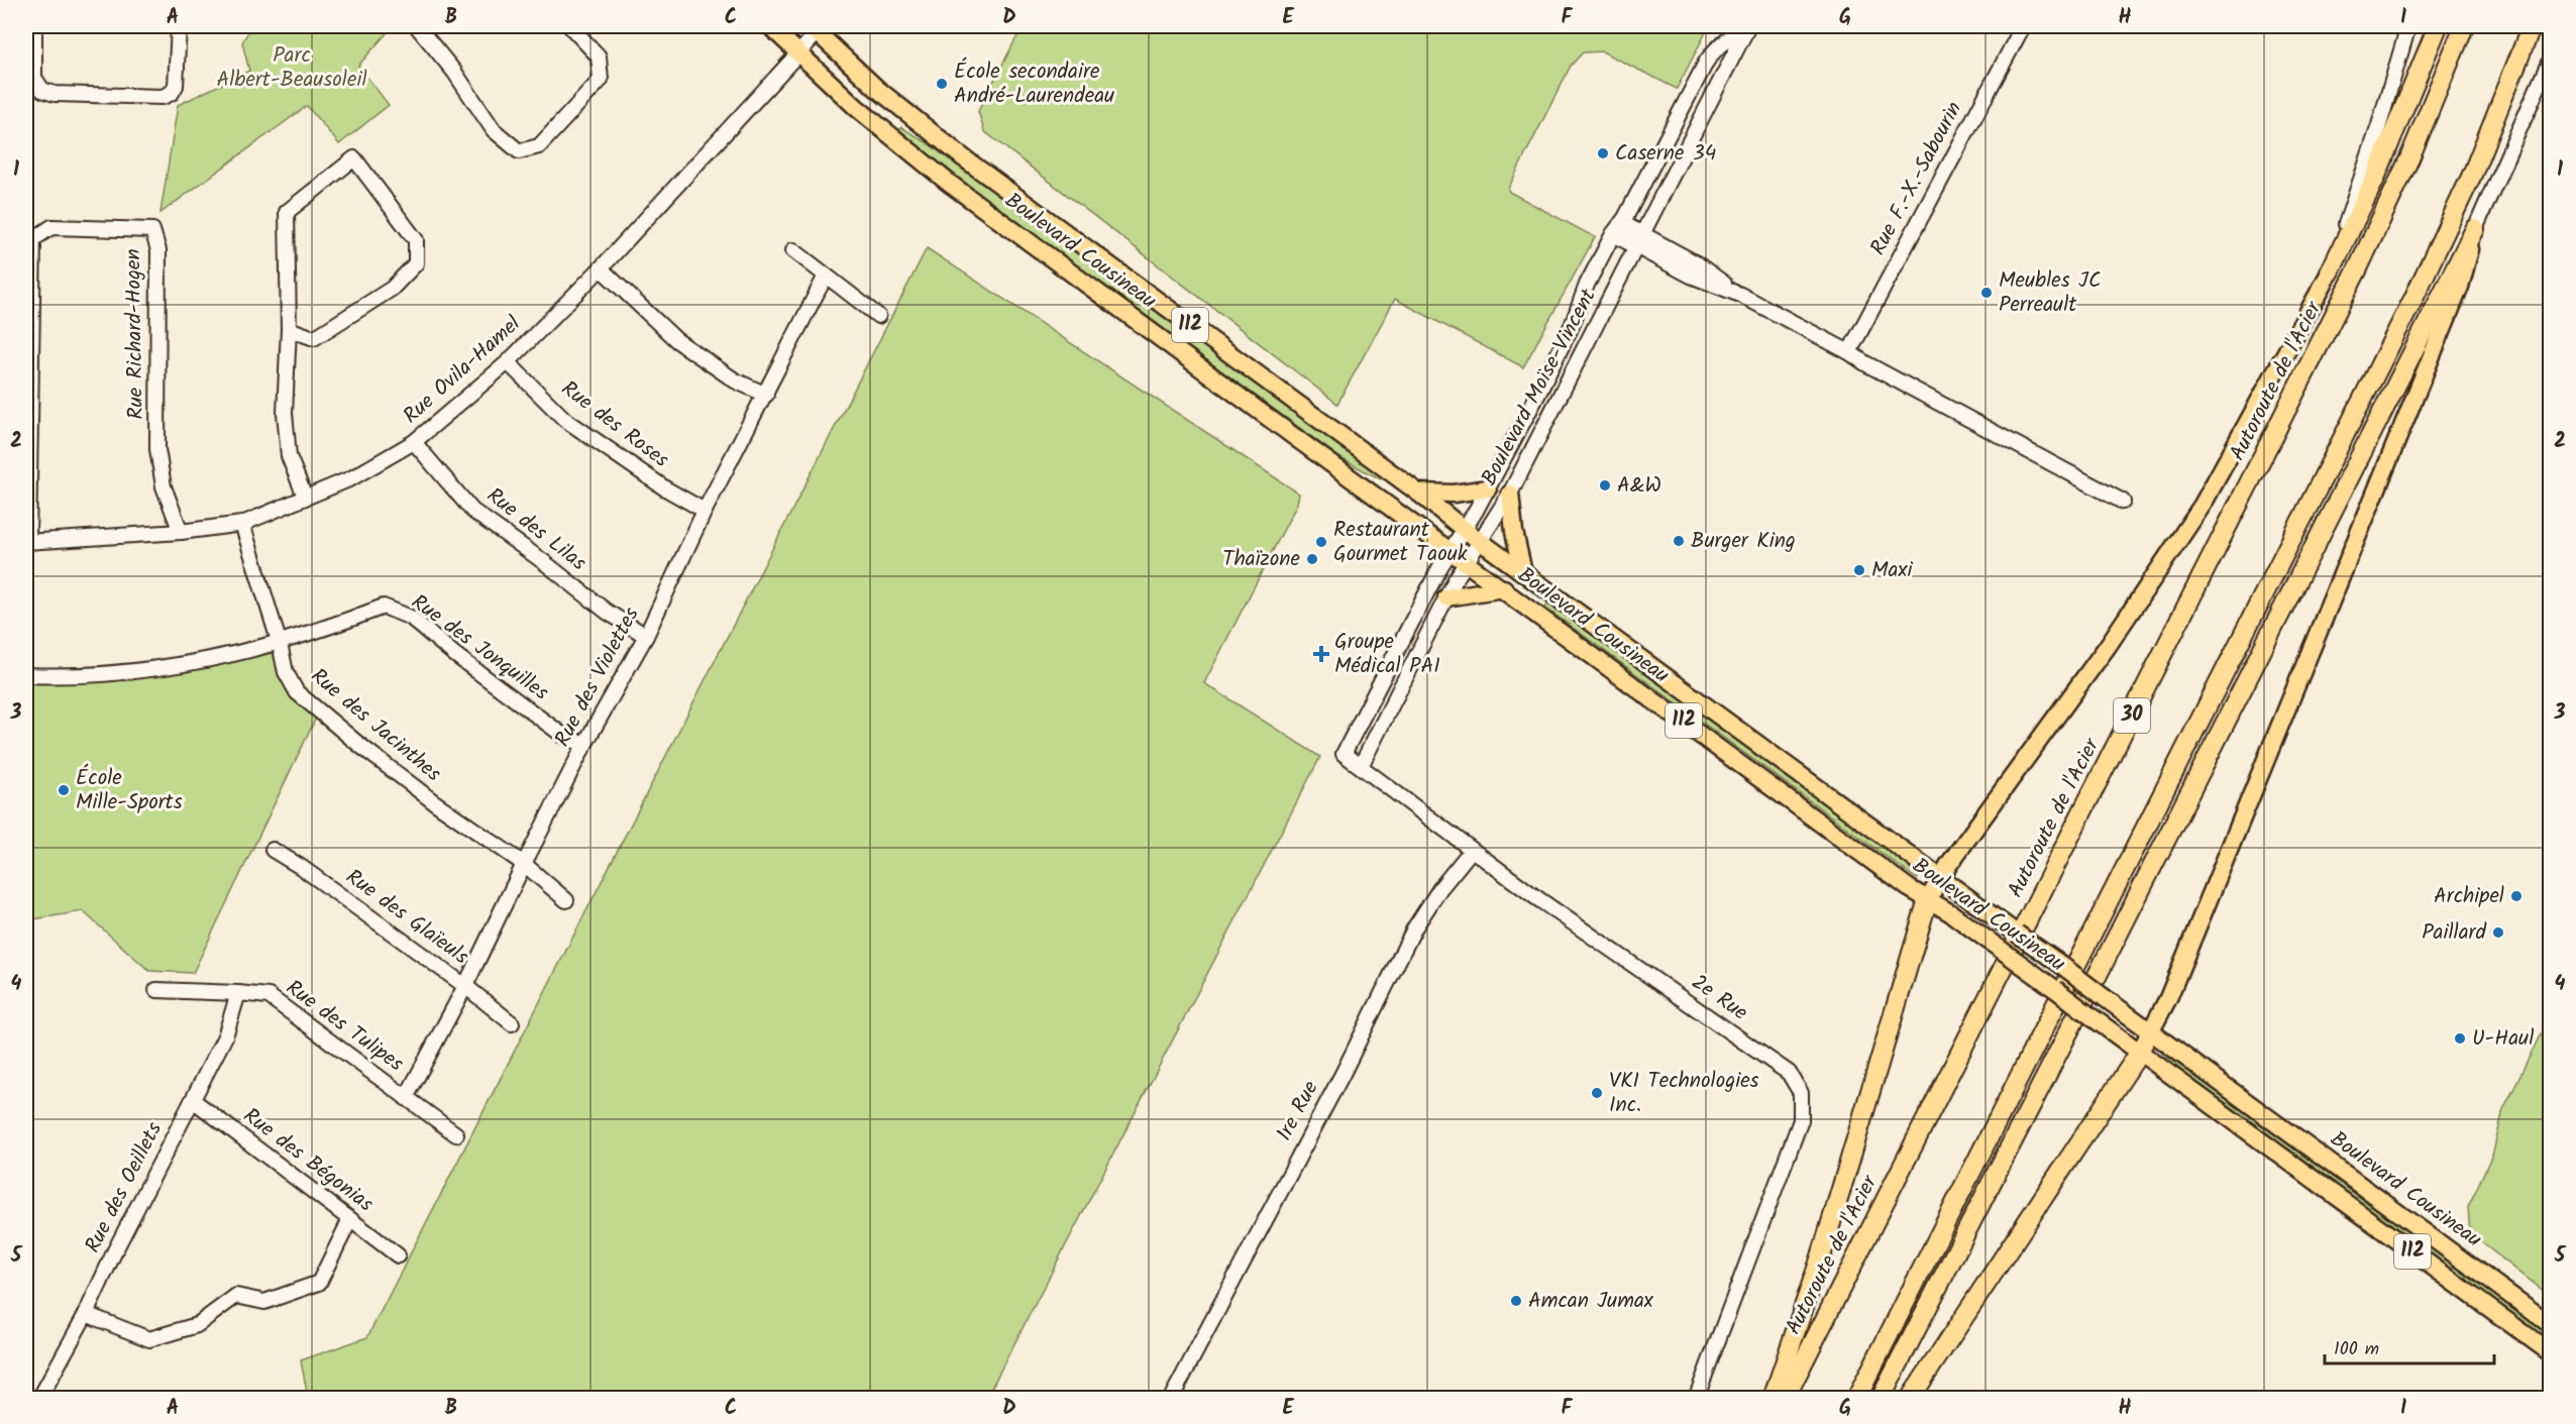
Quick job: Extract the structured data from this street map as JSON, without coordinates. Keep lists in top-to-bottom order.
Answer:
{
  "streets": {
    "highway": ["Autoroute de l'Acier", "30"],
    "main road": ["Boulevard Cousineau", "112"],
    "street": [
      "Rue F.-X.-Sabourin",
      "Rue Richard-Hogen",
      "Rue Ovila-Hamel",
      "Boulevard Moïse-Vincent",
      "Rue des Roses",
      "Rue des Lilas",
      "Rue des Jonquilles",
      "Rue des Violettes",
      "Rue des Jacinthes",
      "Rue des Glaïeuls",
      "2e Rue",
      "Rue des Tulipes",
      "1re Rue",
      "Rue des Bégonias",
      "Rue des Oeillets"
    ]
  },
  "crossings": [
    ["Boulevard Cousineau", "Rue Ovila-Hamel"],
    ["Boulevard Cousineau", "Boulevard Moïse-Vincent"],
    ["Rue Richard-Hogen", "Rue Ovila-Hamel"],
    ["Rue Ovila-Hamel", "Rue des Roses"],
    ["Rue Ovila-Hamel", "Rue des Lilas"],
    ["Rue Ovila-Hamel", "Rue des Jacinthes"],
    ["Boulevard Moïse-Vincent", "2e Rue"],
    ["Rue des Roses", "Rue des Violettes"],
    ["Rue des Lilas", "Rue des Violettes"],
    ["Rue des Jonquilles", "Rue des Violettes"],
    ["Rue des Jonquilles", "Rue des Jacinthes"],
    ["Rue des Violettes", "Rue des Jacinthes"],
    ["Rue des Violettes", "Rue des Glaïeuls"],
    ["Rue des Violettes", "Rue des Tulipes"],
    ["2e Rue", "1re Rue"],
    ["Rue des Tulipes", "Rue des Oeillets"],
    ["Rue des Bégonias", "Rue des Oeillets"]
  ],
  "parks": ["Parc Albert-Beausoleil"],
  "places": {
    "other": [
      "École secondaire André-Laurendeau",
      "Caserne 34",
      "Meubles JC Perreault",
      "A&W",
      "Burger King",
      "Restaurant Gourmet Taouk",
      "Thaïzone",
      "Maxi",
      "École Mille-Sports",
      "Archipel",
      "Paillard",
      "U-Haul",
      "VKI Technologies Inc.",
      "Amcan Jumax"
    ],
    "health": ["Groupe Médical PAI"]
  },
  "scale_bar": "100 m",
  "grid": {
    "columns": [
      "A",
      "B",
      "C",
      "D",
      "E",
      "F",
      "G",
      "H",
      "I"
    ],
    "rows": [
      "1",
      "2",
      "3",
      "4",
      "5"
    ]
  }
}
